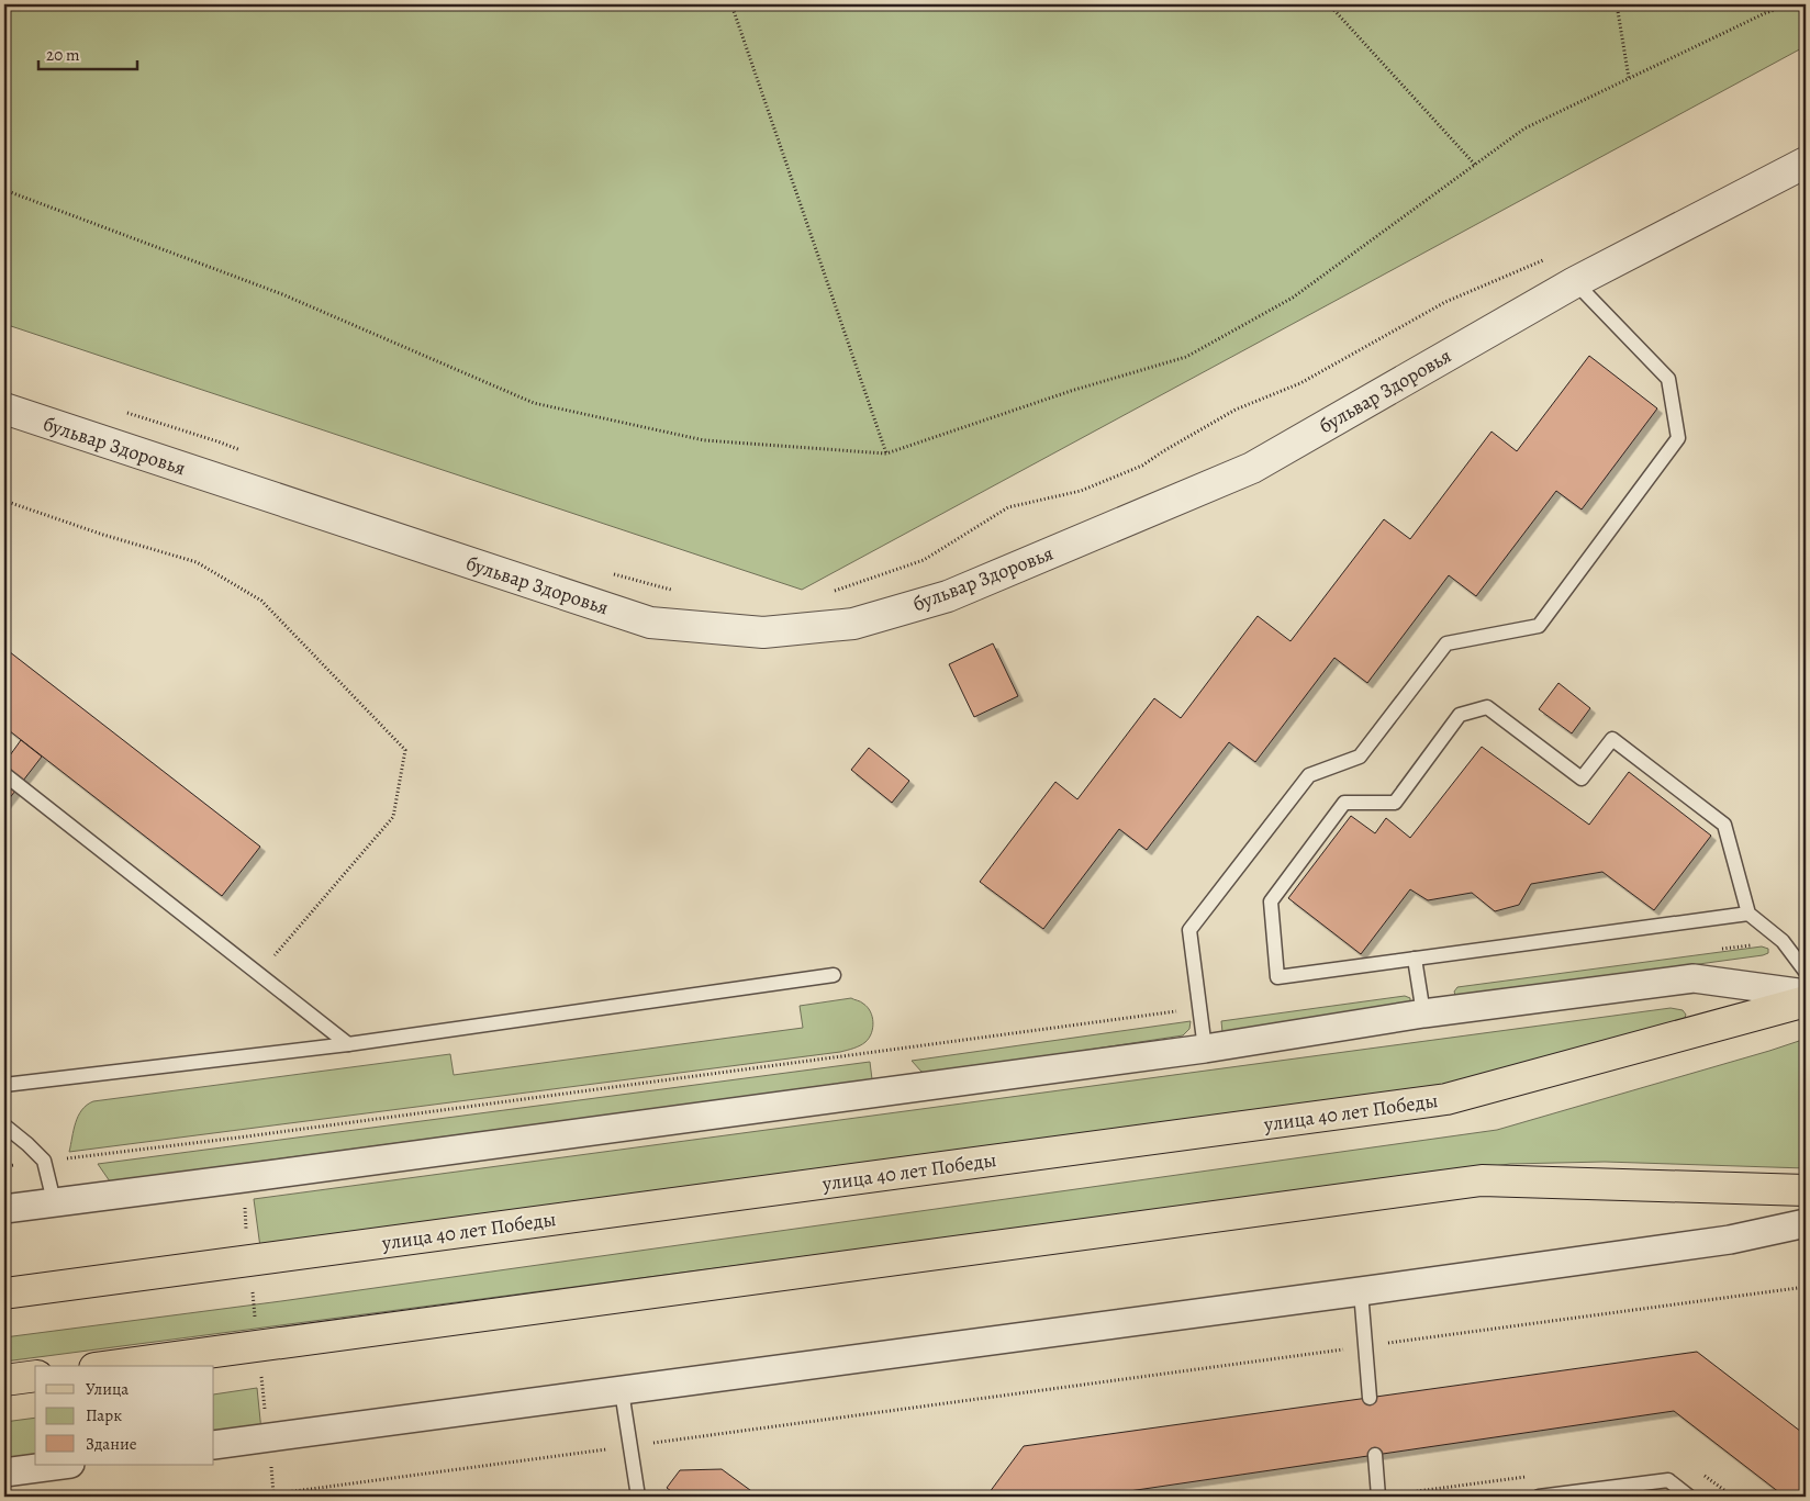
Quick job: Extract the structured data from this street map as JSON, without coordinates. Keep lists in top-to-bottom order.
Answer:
{
  "streets": {
    "main road": ["улица 40 лет Победы"],
    "street": ["бульвар Здоровья"]
  },
  "legend": ["Улица", "Парк", "Здание"],
  "scale_bar": "20 m"
}
